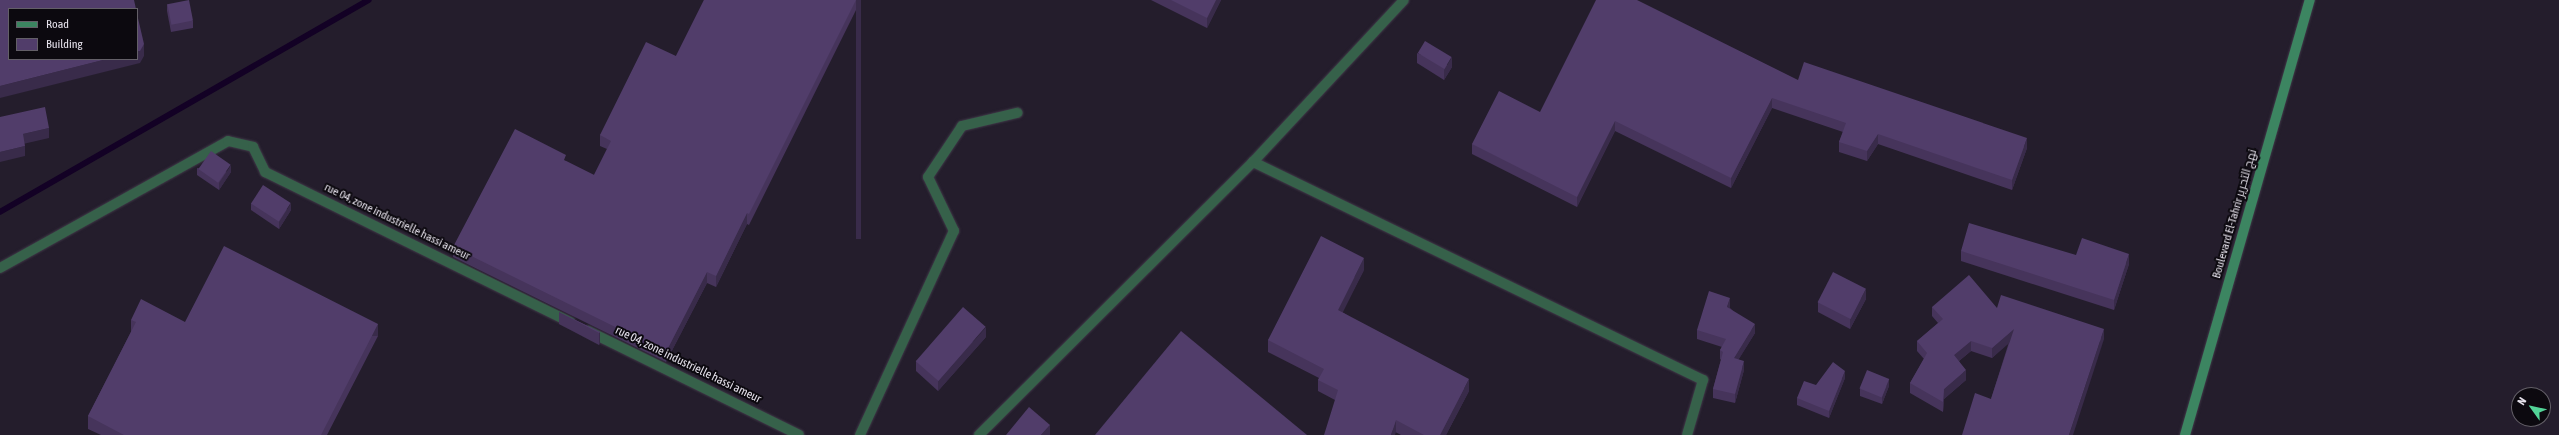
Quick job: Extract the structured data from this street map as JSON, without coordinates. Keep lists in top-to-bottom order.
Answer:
{
  "streets": {
    "main road": ["Boulevard El-Tahrir نهج التحرير"],
    "street": ["rue 04, zone industrielle hassi ameur"]
  },
  "legend": ["Road", "Building"],
  "north": "top left"
}
